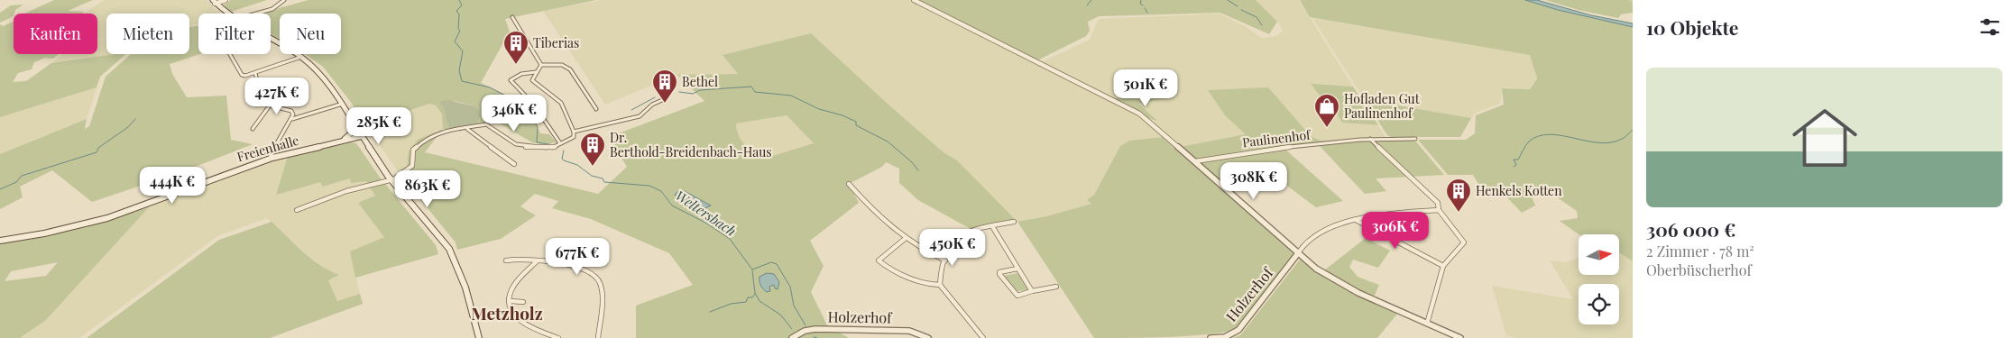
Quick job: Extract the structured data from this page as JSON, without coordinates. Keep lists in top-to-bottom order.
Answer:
{
  "streets": {
    "main road": ["Freienhalle"],
    "street": ["Paulinenhof", "Holzerhof"]
  },
  "districts": ["Metzholz"],
  "water": ["Weltersbach"],
  "places": {
    "building": [
      "Tiberias",
      "Bethel",
      "Dr. Berthold-Breidenbach-Haus",
      "Henkels Kotten"
    ],
    "shop": ["Hofladen Gut Paulinenhof"]
  },
  "north": "right",
  "page": {
    "heading": "10 Objekte",
    "chip": [
      "Kaufen",
      "Mieten",
      "Filter",
      "Neu"
    ],
    "list": [
      {
        "name": "306 000 €",
        "note": "2 Zimmer · 78 m² · Oberbüscherhof"
      }
    ],
    "price": [
      "501K €",
      "427K €",
      "346K €",
      "285K €",
      "308K €",
      "444K €",
      "863K €",
      "306K €",
      "450K €",
      "677K €"
    ]
  }
}
